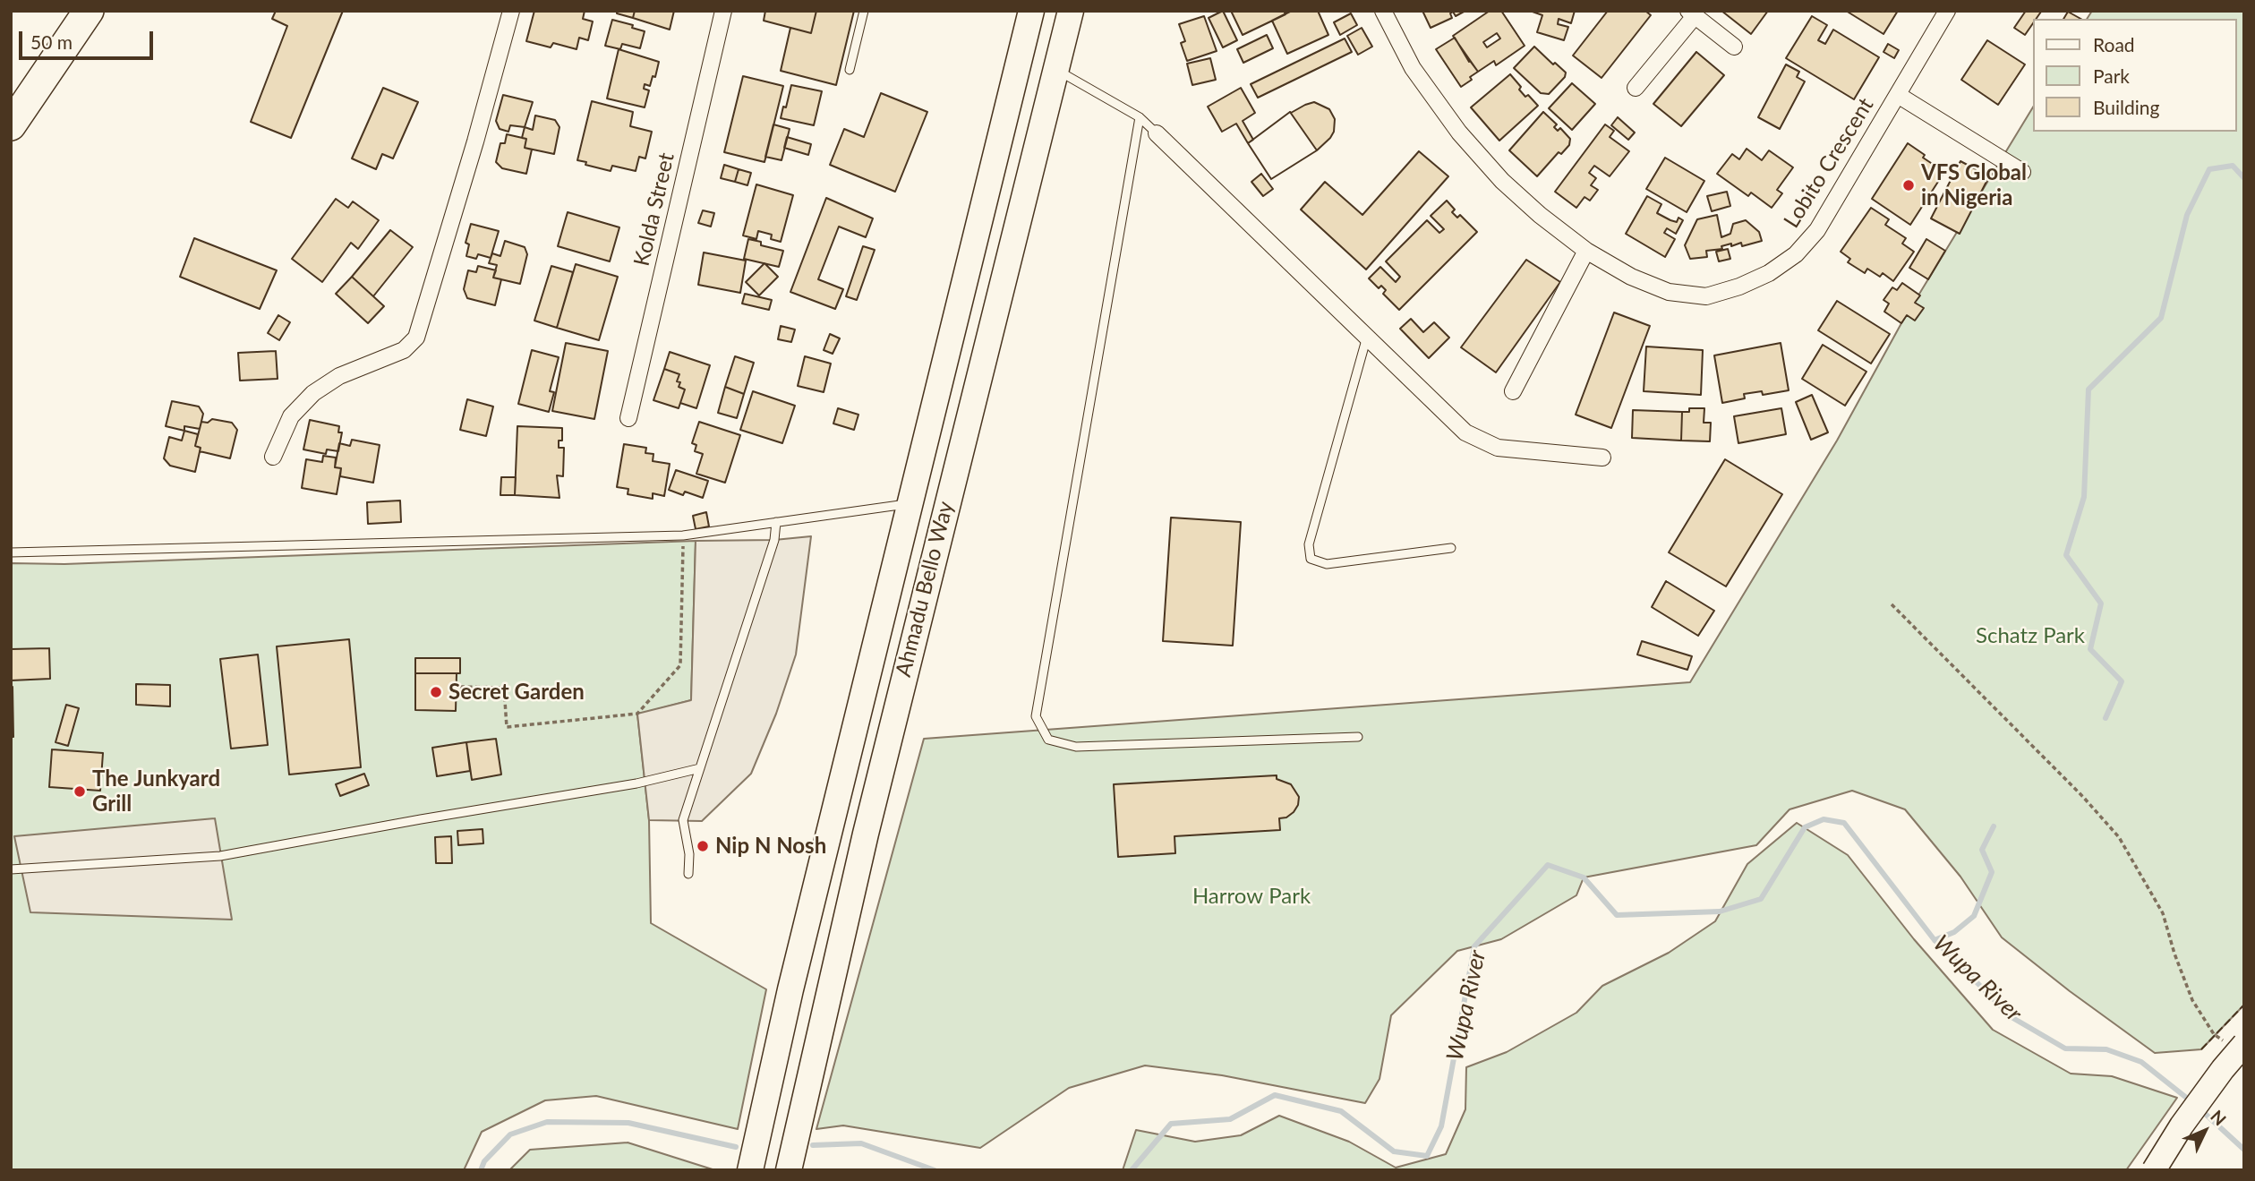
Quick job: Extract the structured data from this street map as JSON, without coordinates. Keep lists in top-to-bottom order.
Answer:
{
  "streets": {
    "main road": ["Ahmadu Bello Way"],
    "street": ["Lobito Crescent", "Kolda Street"]
  },
  "water": ["Wupa River"],
  "parks": ["Schatz Park", "Harrow Park"],
  "places": [
    "VFS Global in Nigeria",
    "Secret Garden",
    "The Junkyard Grill",
    "Nip N Nosh"
  ],
  "legend": ["Road", "Park", "Building"],
  "scale_bar": "50 m",
  "north": "top right"
}
